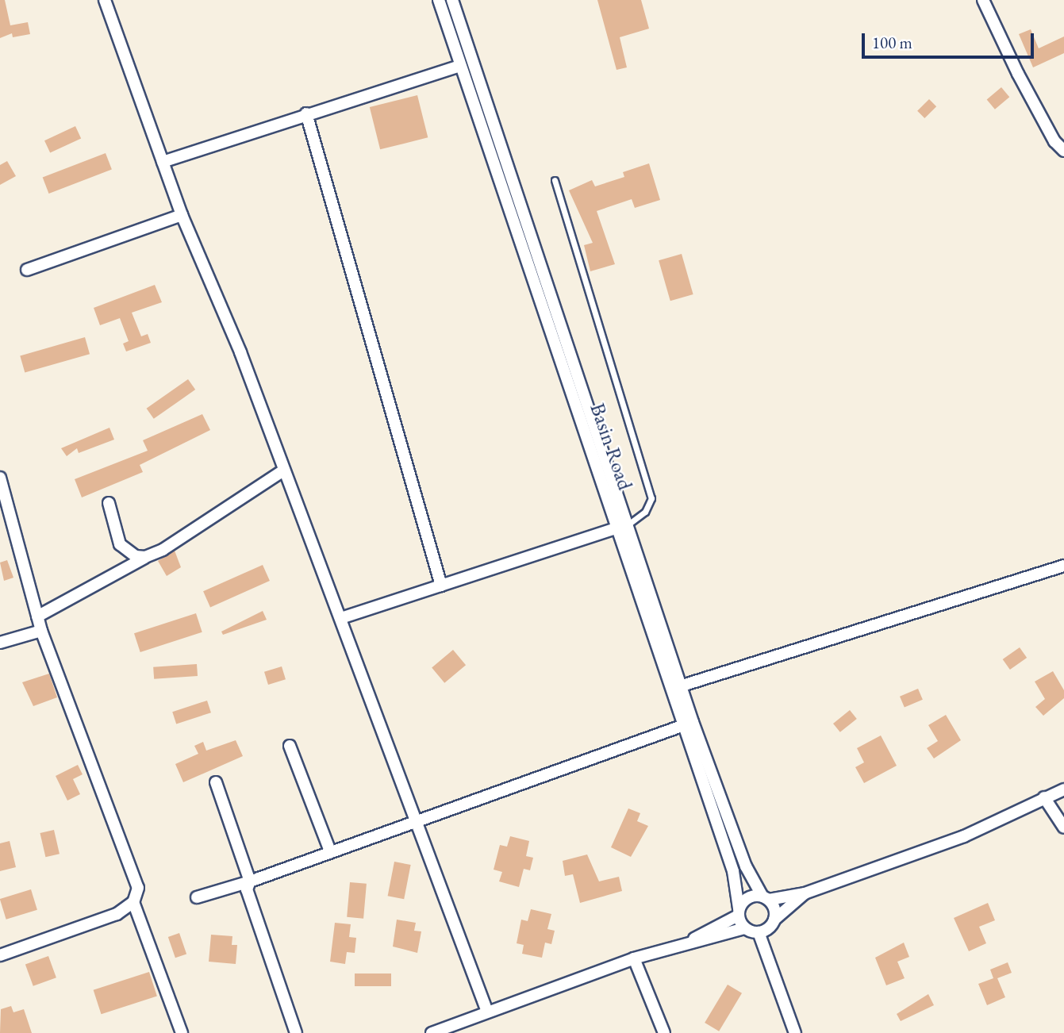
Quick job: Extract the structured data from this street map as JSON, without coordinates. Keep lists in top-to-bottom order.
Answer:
{
  "streets": {
    "street": ["Basin Road"]
  },
  "scale_bar": "100 m"
}
